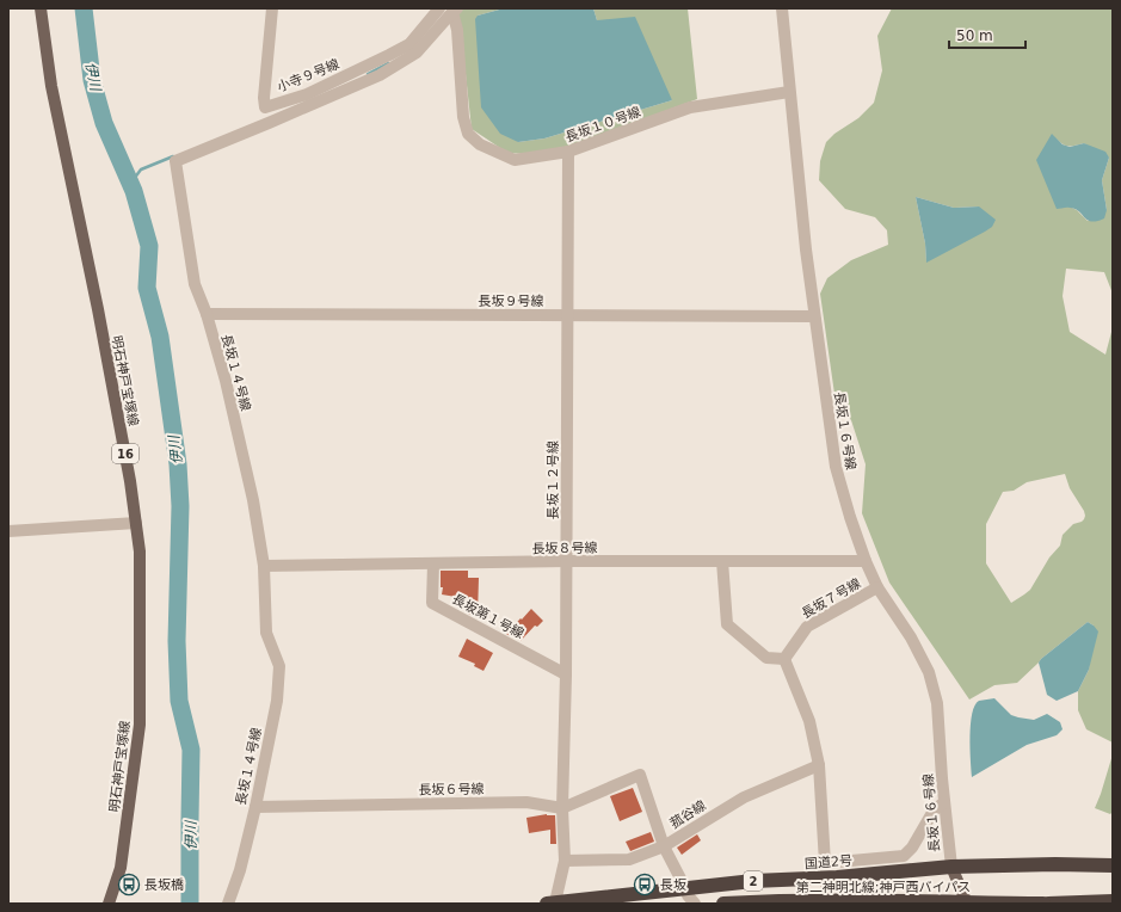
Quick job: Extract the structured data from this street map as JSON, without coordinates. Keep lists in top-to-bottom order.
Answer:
{
  "streets": {
    "highway": ["国道2号", "2", "第二神明北線;神戸西バイパス"],
    "main road": ["明石神戸宝塚線", "16"],
    "street": [
      "小寺９号線",
      "長坂１０号線",
      "長坂９号線",
      "長坂１４号線",
      "長坂１６号線",
      "長坂１２号線",
      "長坂８号線",
      "長坂７号線",
      "長坂第１号線",
      "長坂６号線",
      "菰谷線"
    ]
  },
  "crossings": [
    ["小寺９号線", "長坂１４号線"],
    ["長坂１０号線", "長坂１４号線"],
    ["長坂１０号線", "長坂１６号線"],
    ["長坂１０号線", "長坂１２号線"],
    ["長坂９号線", "長坂１４号線"],
    ["長坂９号線", "長坂１６号線"],
    ["長坂９号線", "長坂１２号線"],
    ["長坂１４号線", "長坂８号線"],
    ["長坂１４号線", "長坂６号線"],
    ["長坂１６号線", "長坂８号線"],
    ["長坂１６号線", "長坂７号線"],
    ["長坂１６号線", "国道2号"],
    ["長坂１２号線", "長坂８号線"],
    ["長坂１２号線", "長坂第１号線"],
    ["長坂１２号線", "長坂６号線"],
    ["長坂１２号線", "菰谷線"],
    ["長坂１２号線", "国道2号"],
    ["長坂８号線", "長坂第１号線"]
  ],
  "water": ["伊川"],
  "places": {
    "bus stop": ["長坂橋", "長坂"]
  },
  "scale_bar": "50 m"
}
